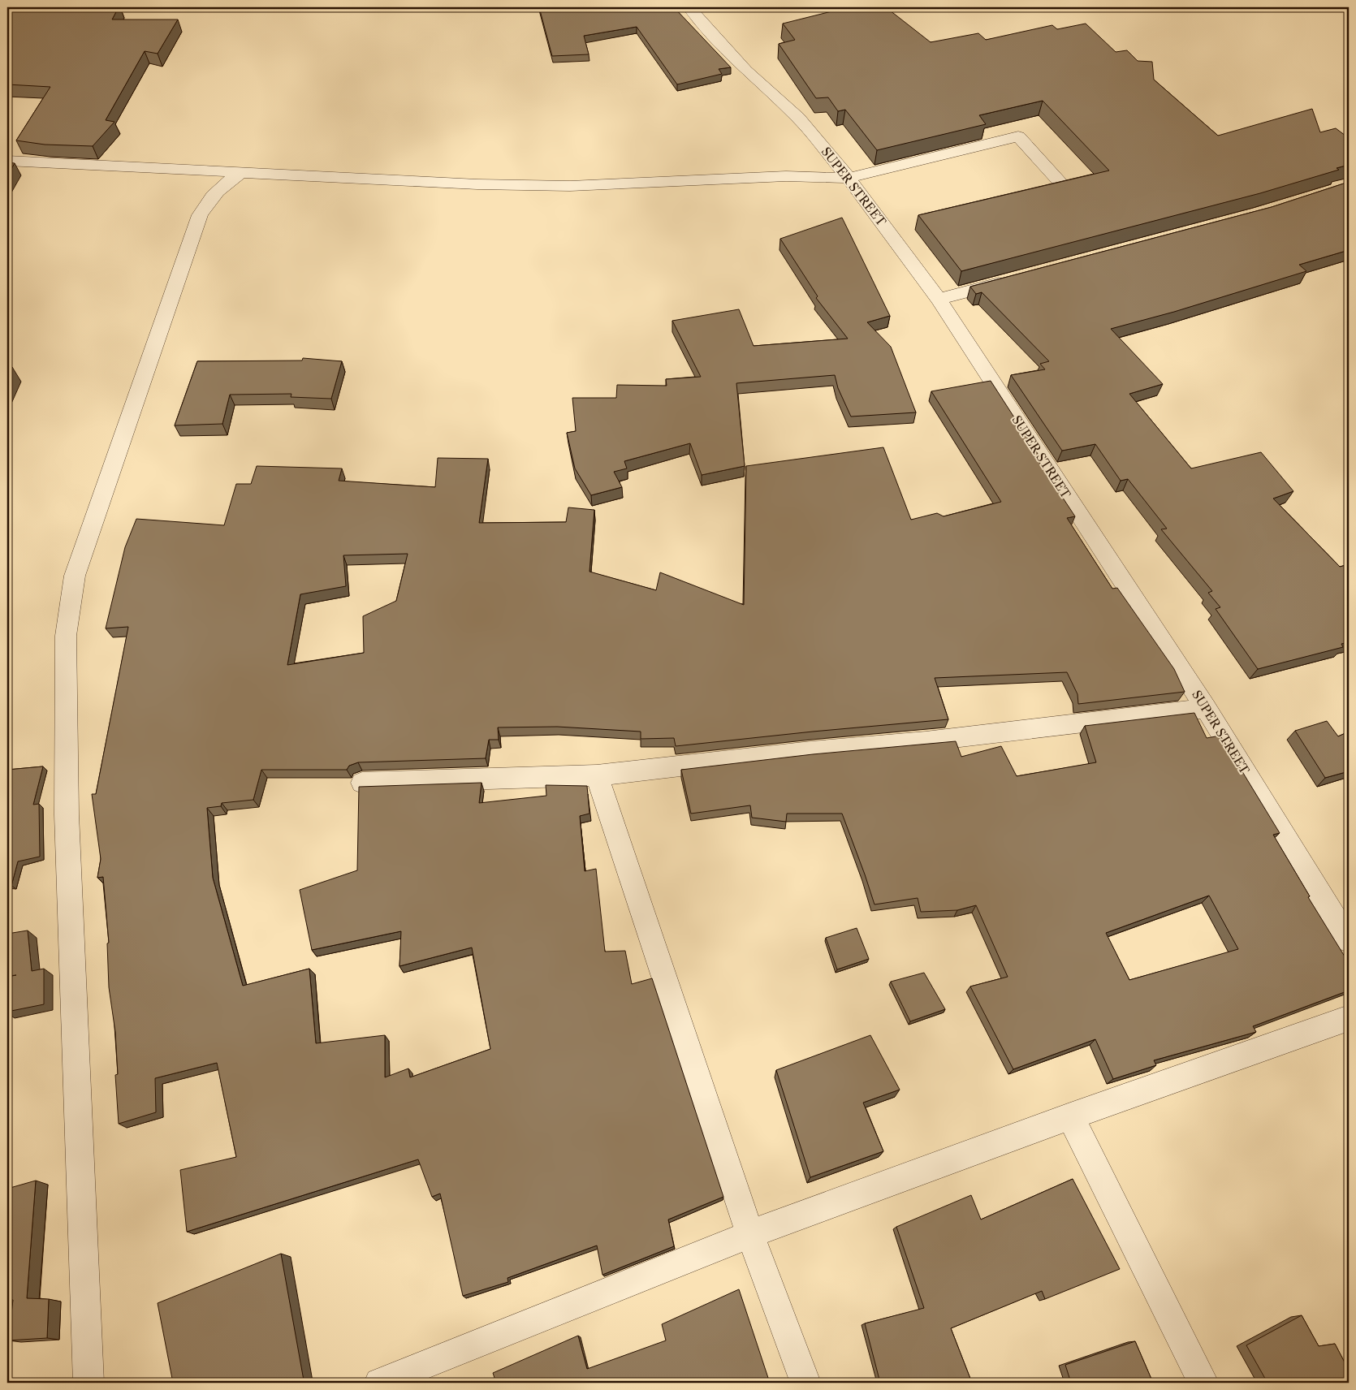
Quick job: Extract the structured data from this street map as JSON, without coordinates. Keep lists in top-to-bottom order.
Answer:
{
  "streets": {
    "street": ["SUPER STREET"]
  }
}
